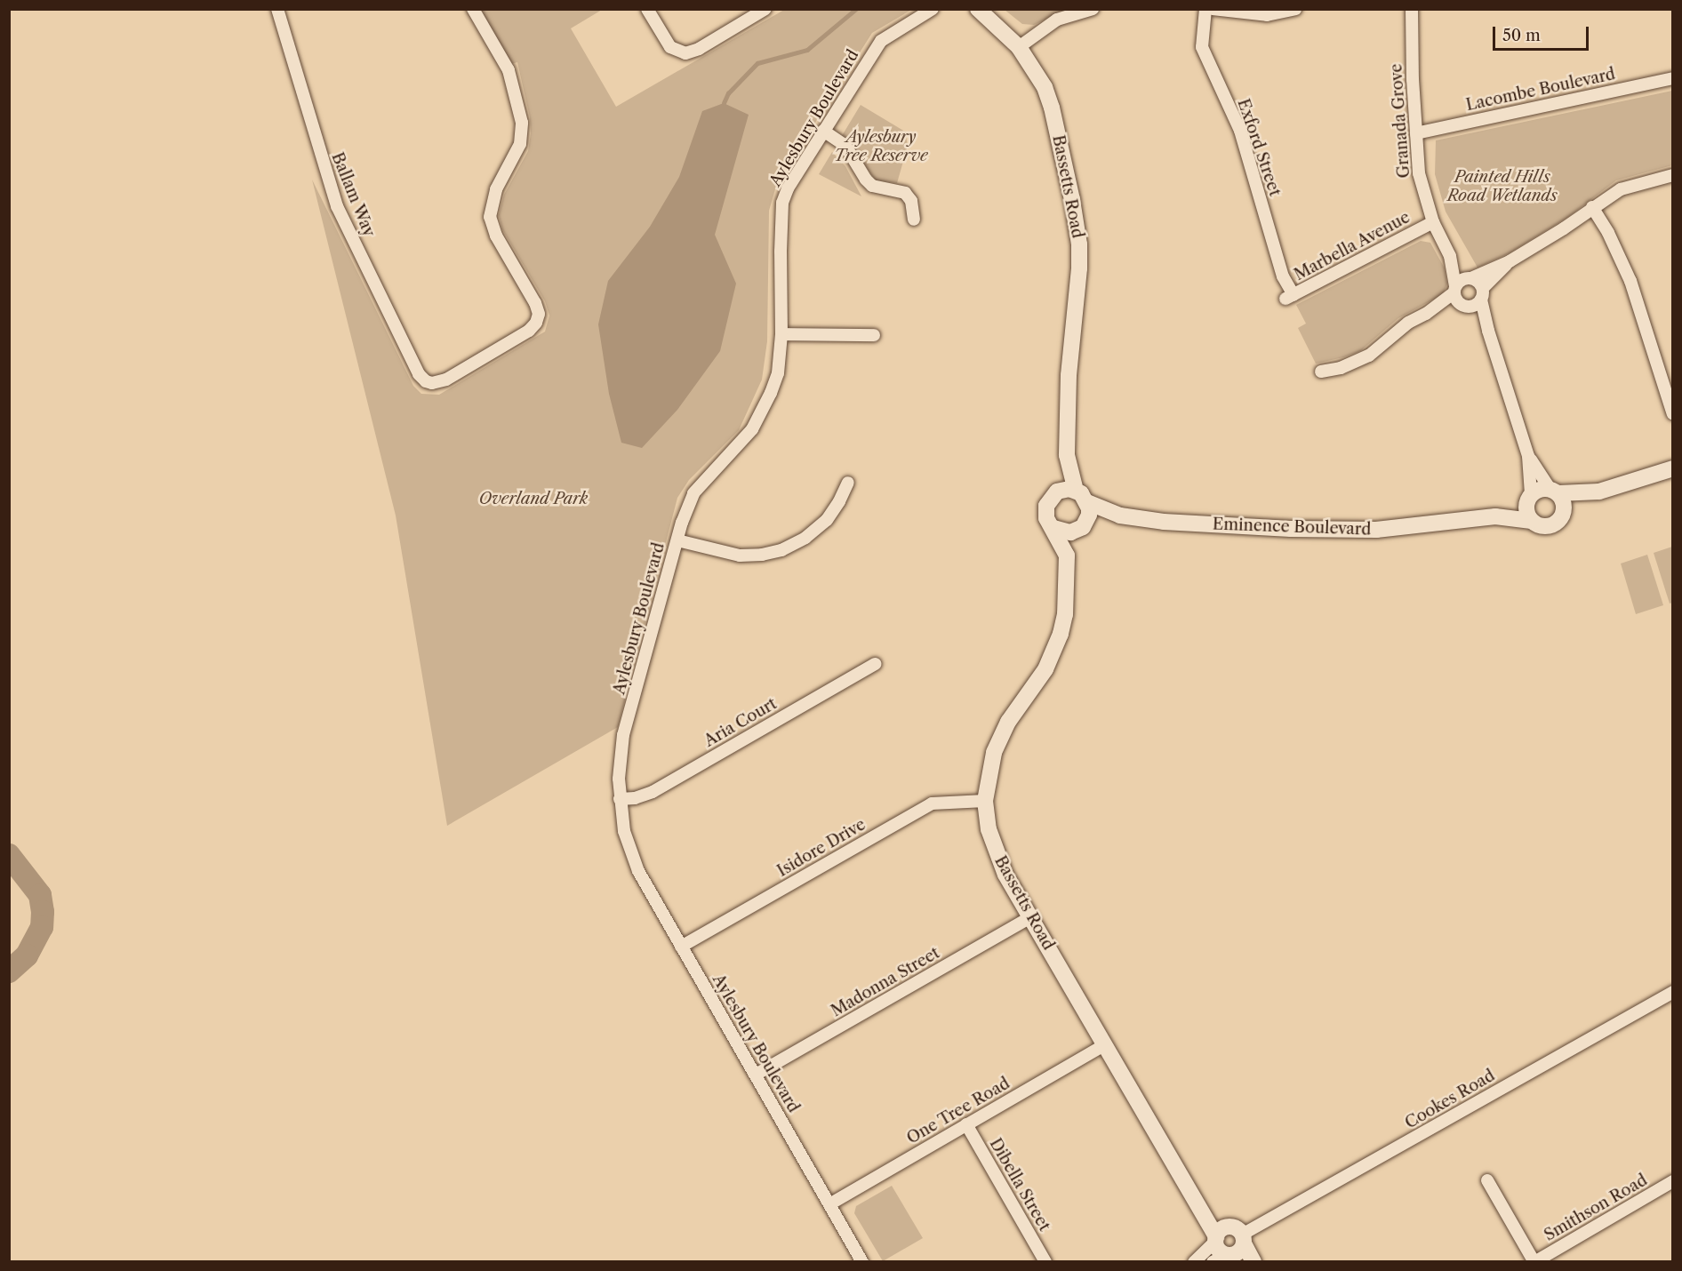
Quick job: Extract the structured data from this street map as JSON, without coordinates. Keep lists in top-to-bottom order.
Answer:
{
  "streets": {
    "street": [
      "Lacombe Boulevard",
      "Aylesbury Boulevard",
      "Granada Grove",
      "Exford Street",
      "Bassetts Road",
      "Ballam Way",
      "Marbella Avenue",
      "Eminence Boulevard",
      "Aria Court",
      "Isidore Drive",
      "Madonna Street",
      "Cookes Road",
      "One Tree Road",
      "Dibella Street",
      "Smithson Road"
    ]
  },
  "crossings": [
    ["Lacombe Boulevard", "Granada Grove"],
    ["Aylesbury Boulevard", "Aria Court"],
    ["Aylesbury Boulevard", "Isidore Drive"],
    ["Aylesbury Boulevard", "Madonna Street"],
    ["Aylesbury Boulevard", "One Tree Road"],
    ["Granada Grove", "Marbella Avenue"],
    ["Exford Street", "Marbella Avenue"],
    ["Bassetts Road", "Eminence Boulevard"],
    ["Bassetts Road", "Isidore Drive"],
    ["Bassetts Road", "Madonna Street"],
    ["Bassetts Road", "Cookes Road"],
    ["Bassetts Road", "One Tree Road"],
    ["One Tree Road", "Dibella Street"]
  ],
  "parks": ["Aylesbury Tree Reserve", "Painted Hills Road Wetlands", "Overland Park"],
  "scale_bar": "50 m"
}
